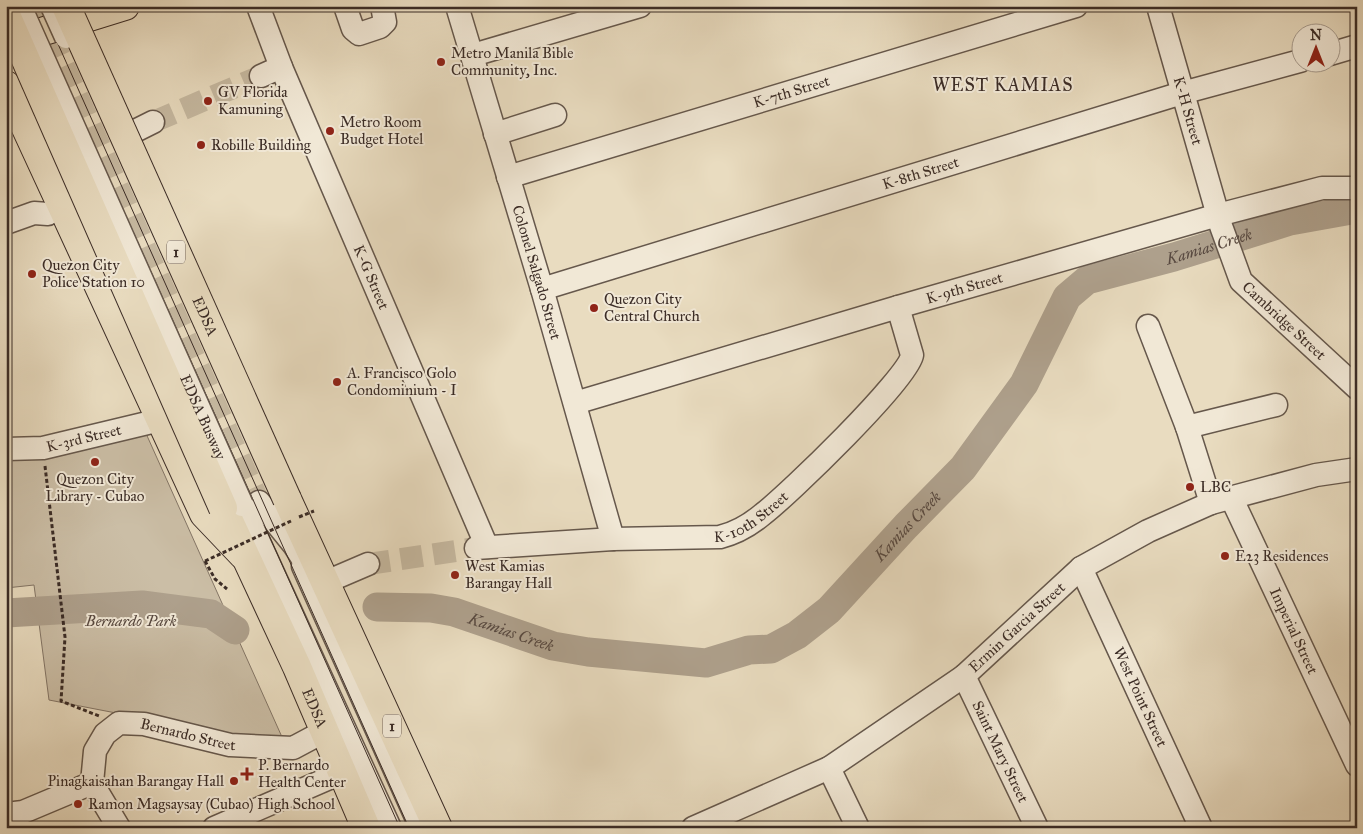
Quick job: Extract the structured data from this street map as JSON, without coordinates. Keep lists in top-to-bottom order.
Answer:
{
  "streets": {
    "main road": ["1", "EDSA"],
    "street": [
      "K-7th Street",
      "K-H Street",
      "K-8th Street",
      "Colonel Salgado Street",
      "K-G Street",
      "K-9th Street",
      "Cambridge Street",
      "EDSA Busway",
      "K-3rd Street",
      "K-10th Street",
      "Ermin Garcia Street",
      "Imperial Street",
      "West Point Street",
      "Bernardo Street",
      "Saint Mary Street"
    ]
  },
  "crossings": [
    ["K-7th Street", "Colonel Salgado Street"],
    ["K-H Street", "K-8th Street"],
    ["K-H Street", "K-9th Street"],
    ["K-H Street", "Cambridge Street"],
    ["K-8th Street", "Colonel Salgado Street"],
    ["Colonel Salgado Street", "K-9th Street"],
    ["Colonel Salgado Street", "K-10th Street"],
    ["K-G Street", "K-10th Street"],
    ["K-9th Street", "Cambridge Street"],
    ["K-9th Street", "K-10th Street"],
    ["EDSA", "EDSA Busway"],
    ["EDSA", "K-3rd Street"],
    ["EDSA", "Bernardo Street"],
    ["Ermin Garcia Street", "Imperial Street"],
    ["Ermin Garcia Street", "West Point Street"],
    ["Ermin Garcia Street", "Saint Mary Street"]
  ],
  "districts": ["WEST KAMIAS"],
  "water": ["Kamias Creek"],
  "parks": ["Bernardo Park"],
  "places": {
    "other": [
      "Metro Manila Bible Community, Inc.",
      "GV Florida Kamuning",
      "Metro Room Budget Hotel",
      "Robille Building",
      "Quezon City Police Station 10",
      "Quezon City Central Church",
      "A. Francisco Golo Condominium - I",
      "Quezon City Library - Cubao",
      "LBC",
      "E23 Residences",
      "West Kamias Barangay Hall",
      "Pinagkaisahan Barangay Hall",
      "Ramon Magsaysay (Cubao) High School"
    ],
    "health": ["P. Bernardo Health Center"]
  },
  "north": "top"
}
